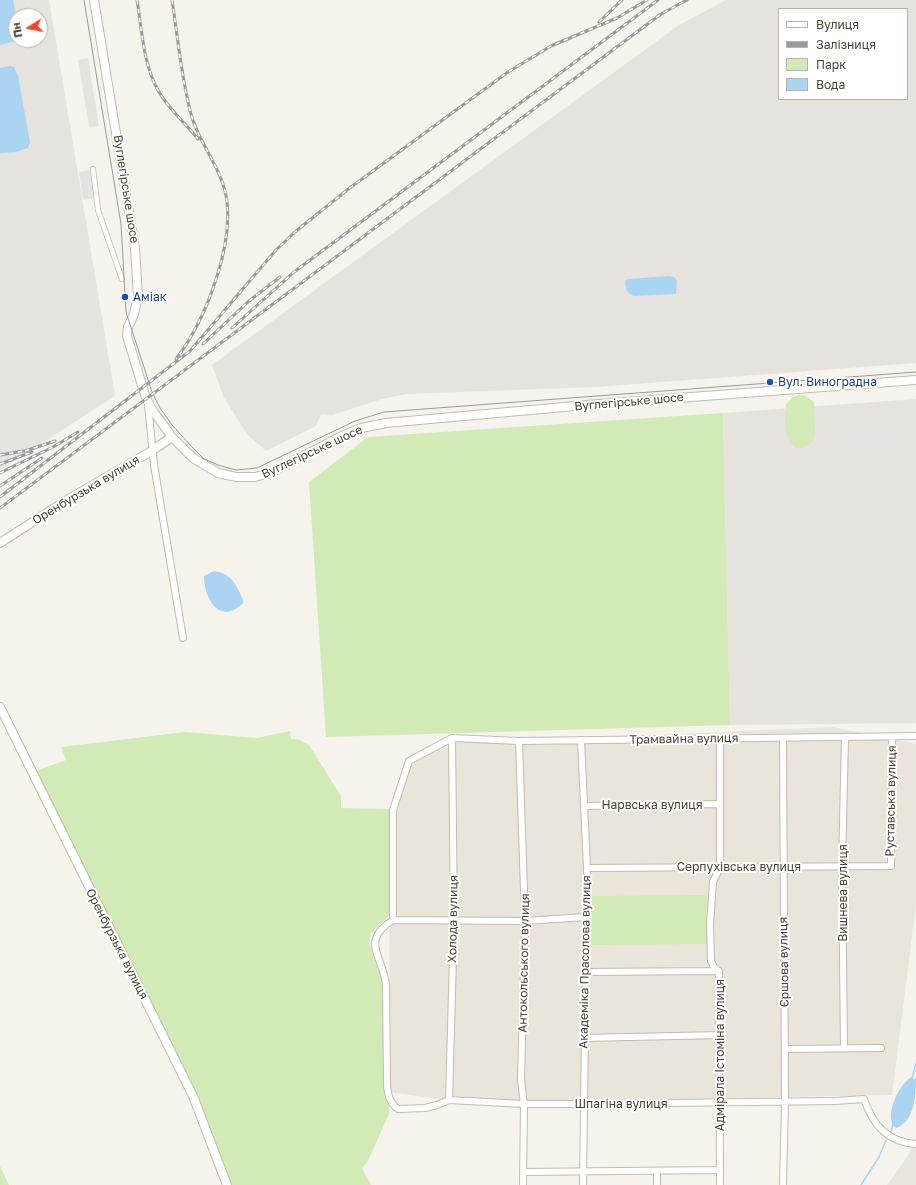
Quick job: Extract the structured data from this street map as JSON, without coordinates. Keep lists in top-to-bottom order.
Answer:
{
  "streets": {
    "street": [
      "Вуглегірське шосе",
      "Оренбурзька вулиця",
      "Трамвайна вулиця",
      "Руставська вулиця",
      "Нарвська вулиця",
      "Серпухівська вулиця",
      "Вишнева вулиця",
      "Холода вулиця",
      "Академіка Прасолова вулиця",
      "Єршова вулиця",
      "Антокольського вулиця",
      "Адмірала Істоміна вулиця",
      "Шпагіна вулиця"
    ]
  },
  "crossings": [
    ["Вуглегірське шосе", "Оренбурзька вулиця"],
    ["Трамвайна вулиця", "Руставська вулиця"],
    ["Трамвайна вулиця", "Вишнева вулиця"],
    ["Трамвайна вулиця", "Холода вулиця"],
    ["Трамвайна вулиця", "Академіка Прасолова вулиця"],
    ["Трамвайна вулиця", "Єршова вулиця"],
    ["Трамвайна вулиця", "Антокольського вулиця"],
    ["Трамвайна вулиця", "Адмірала Істоміна вулиця"],
    ["Руставська вулиця", "Серпухівська вулиця"],
    ["Нарвська вулиця", "Академіка Прасолова вулиця"],
    ["Нарвська вулиця", "Адмірала Істоміна вулиця"],
    ["Серпухівська вулиця", "Вишнева вулиця"],
    ["Серпухівська вулиця", "Академіка Прасолова вулиця"],
    ["Серпухівська вулиця", "Єршова вулиця"],
    ["Серпухівська вулиця", "Адмірала Істоміна вулиця"],
    ["Холода вулиця", "Шпагіна вулиця"],
    ["Академіка Прасолова вулиця", "Шпагіна вулиця"],
    ["Єршова вулиця", "Шпагіна вулиця"],
    ["Антокольського вулиця", "Шпагіна вулиця"],
    ["Адмірала Істоміна вулиця", "Шпагіна вулиця"]
  ],
  "places": ["Аміак", "Вул. Виноградна"],
  "legend": [
    "Вулиця",
    "Залізниця",
    "Парк",
    "Вода"
  ],
  "north": "left"
}
